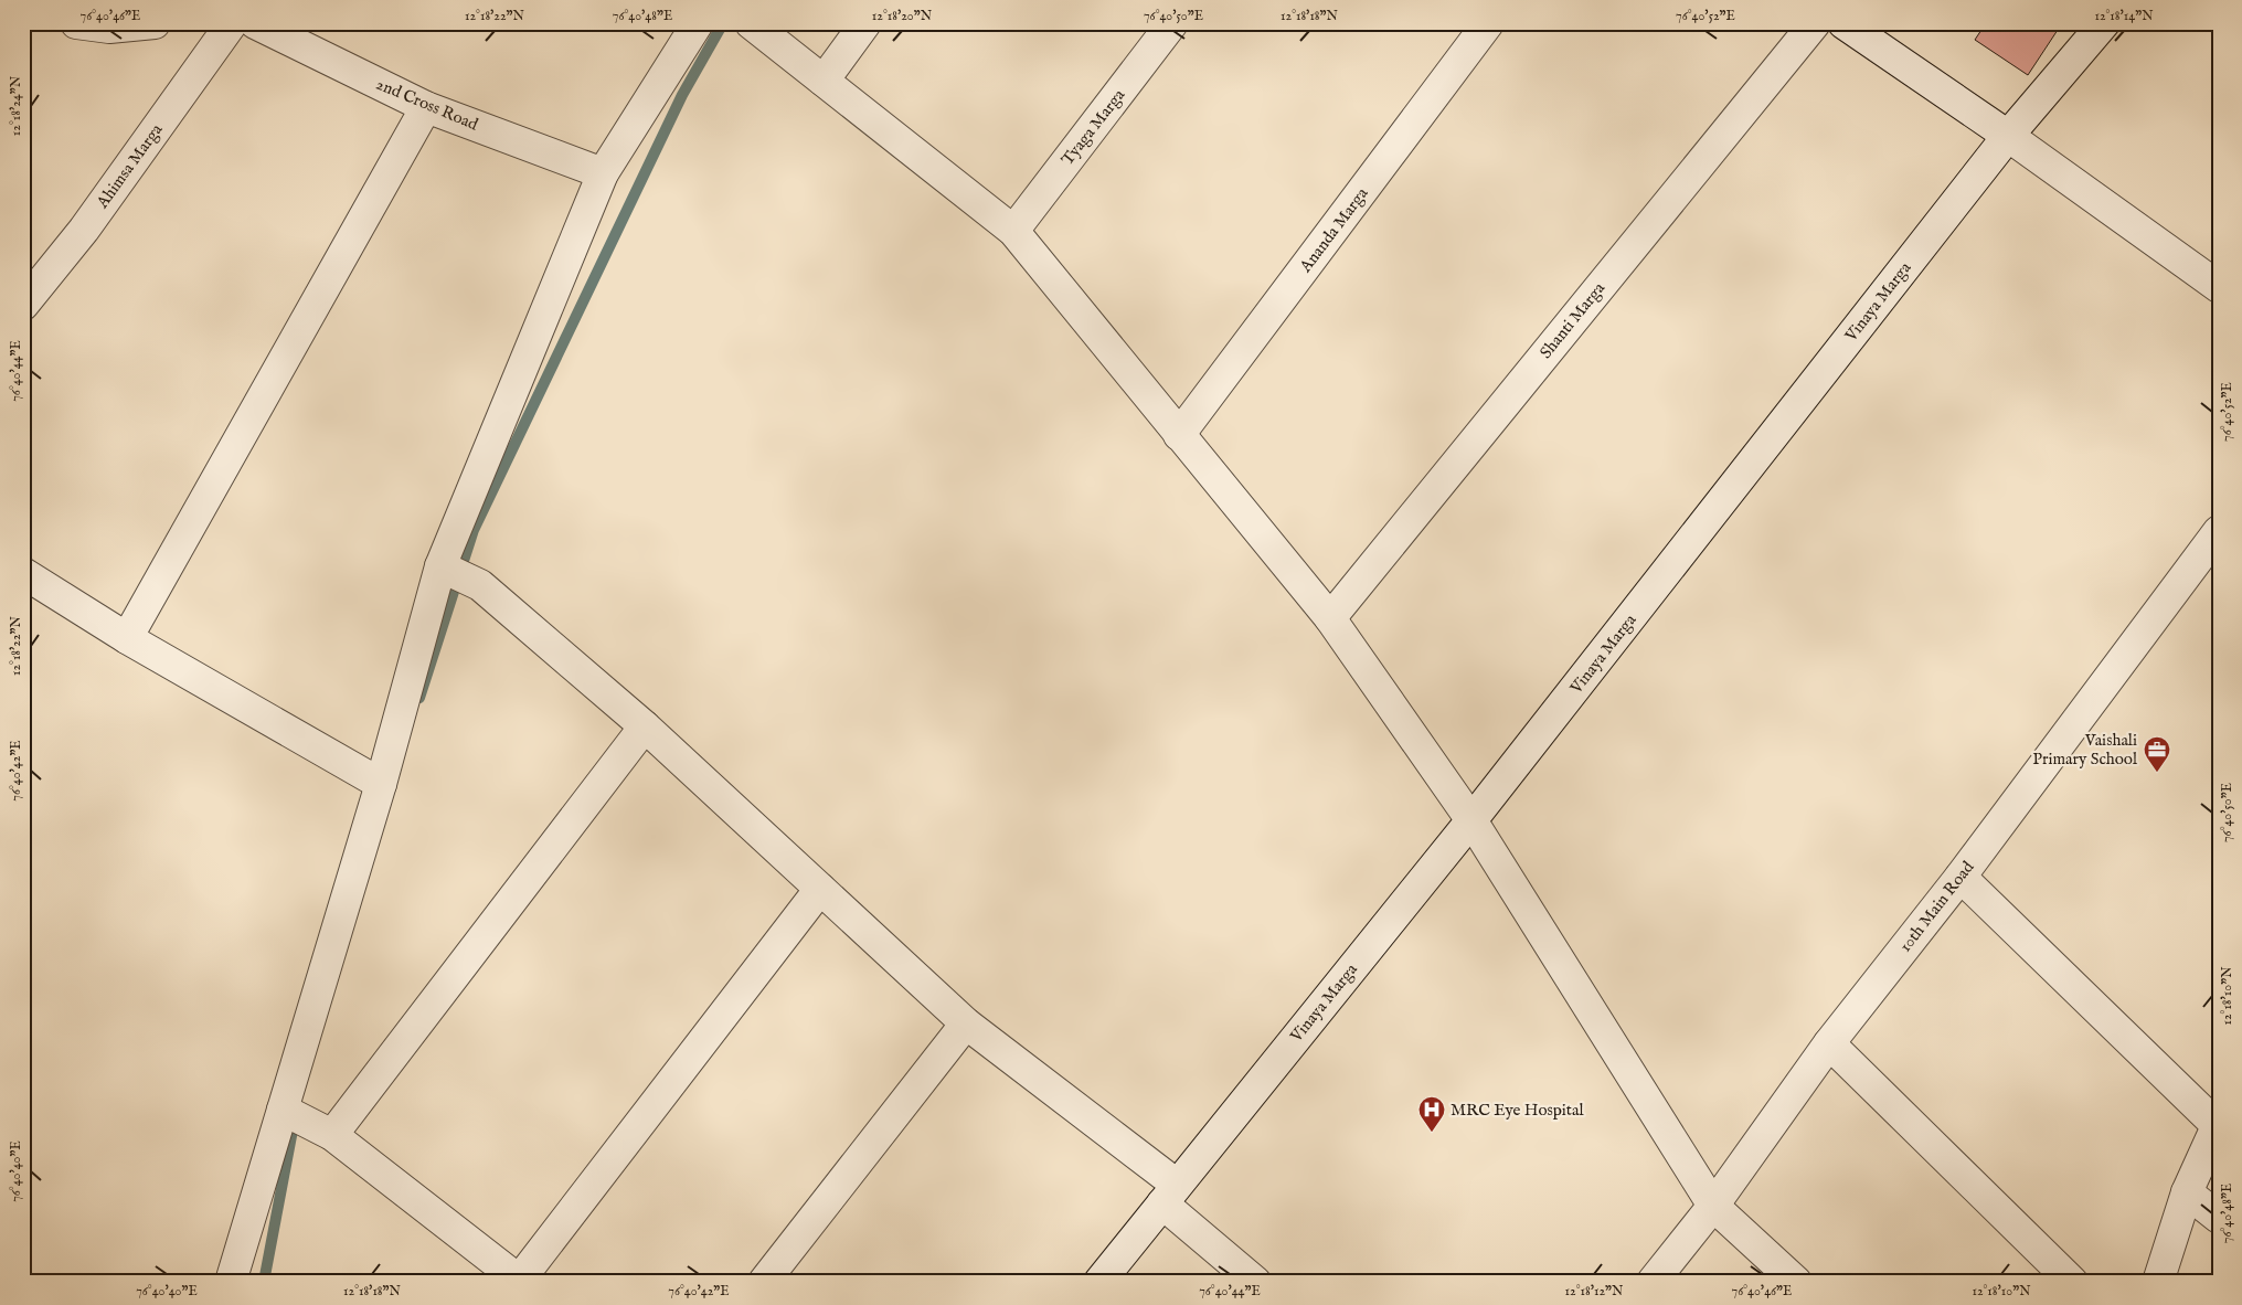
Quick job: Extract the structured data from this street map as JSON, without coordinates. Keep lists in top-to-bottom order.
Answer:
{
  "streets": {
    "street": [
      "2nd Cross Road",
      "Tyaga Marga",
      "Ahimsa Marga",
      "Ananda Marga",
      "Vinaya Marga",
      "Shanti Marga",
      "10th Main Road"
    ]
  },
  "places": {
    "office": ["Vaishali Primary School"],
    "hospital": ["MRC Eye Hospital"]
  },
  "coordinates": [
    "76°40'46\"E",
    "12°18'22\"N",
    "76°40'48\"E",
    "12°18'20\"N",
    "76°40'50\"E",
    "12°18'18\"N",
    "76°40'52\"E",
    "12°18'14\"N",
    "12°18'24\"N",
    "76°40'44\"E",
    "76°40'42\"E",
    "12°18'10\"N",
    "76°40'40\"E",
    "12°18'12\"N"
  ]
}
